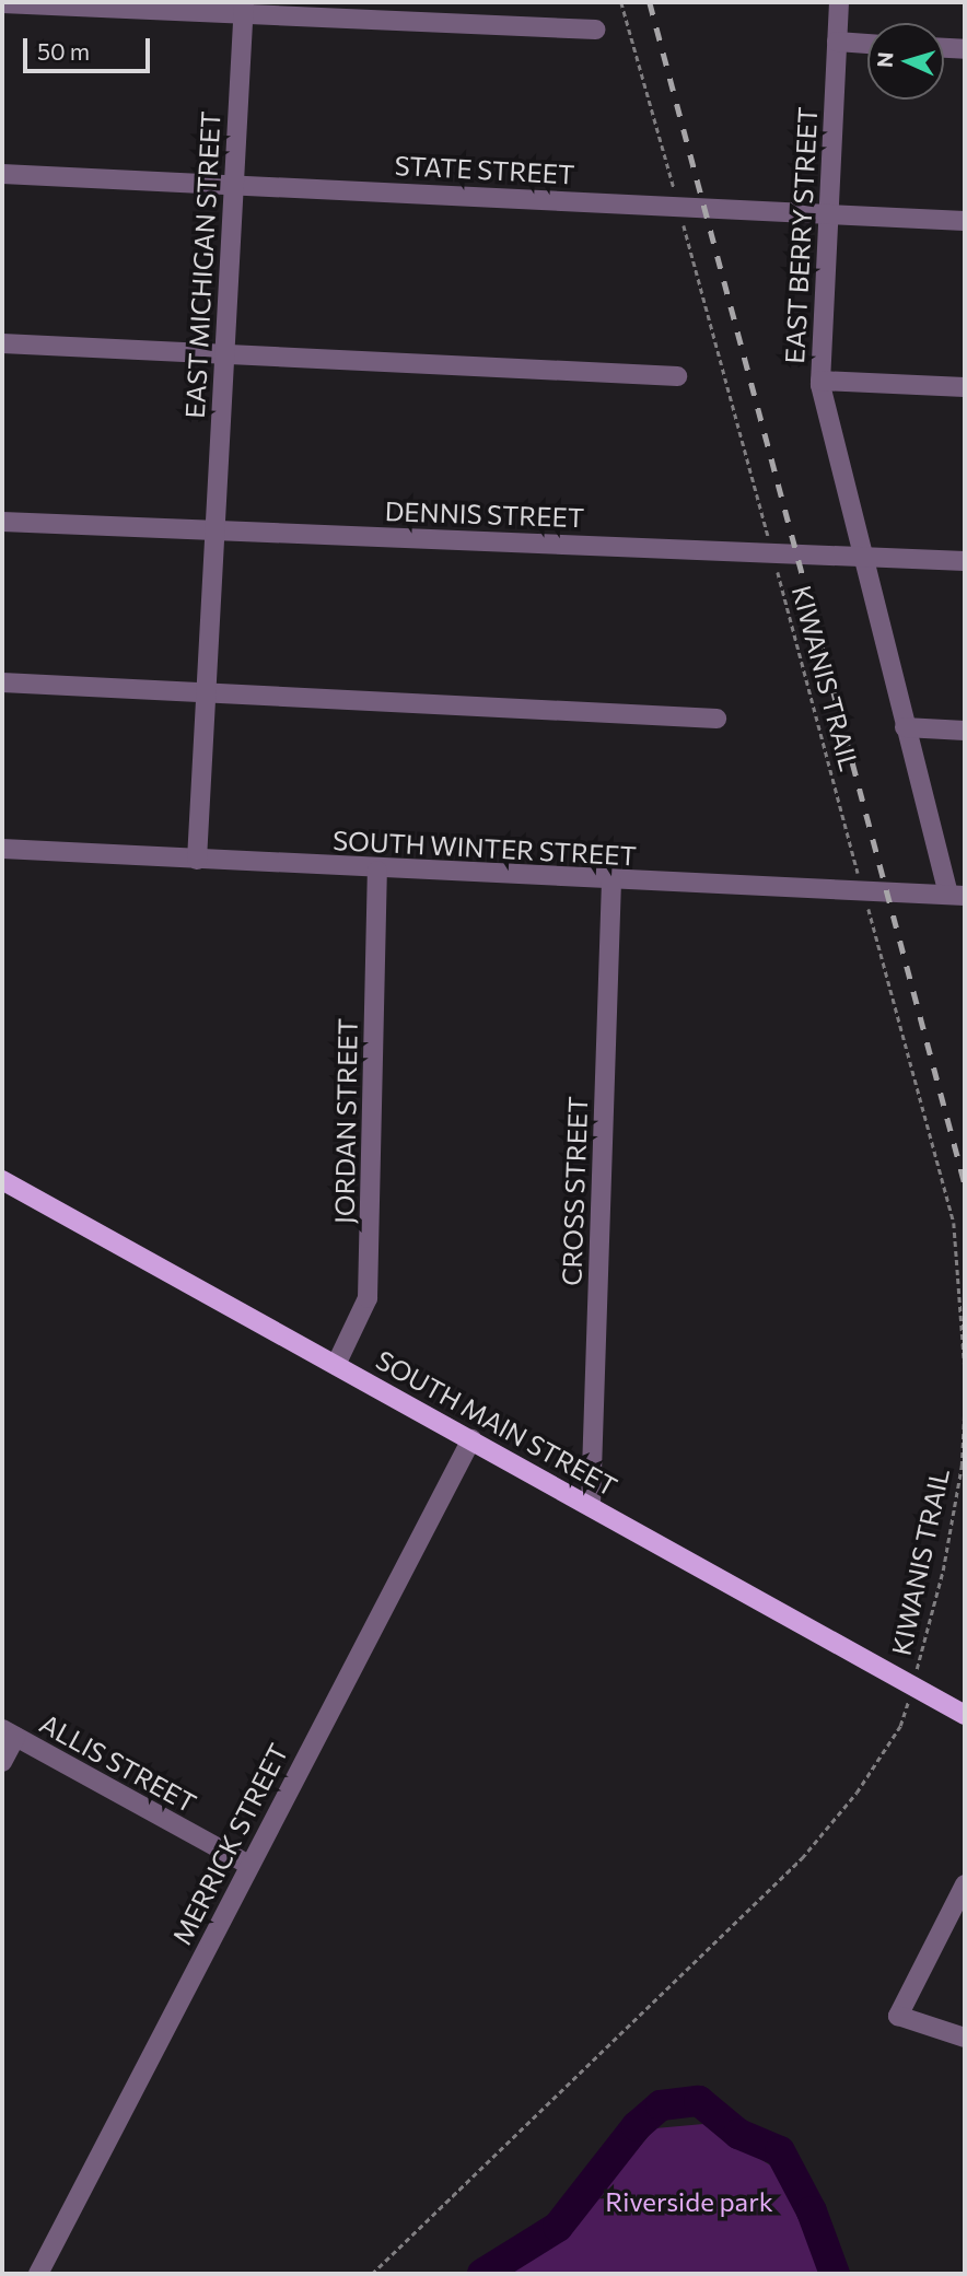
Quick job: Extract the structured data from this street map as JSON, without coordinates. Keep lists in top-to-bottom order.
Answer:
{
  "streets": {
    "main road": ["SOUTH MAIN STREET"],
    "street": [
      "STATE STREET",
      "EAST BERRY STREET",
      "EAST MICHIGAN STREET",
      "DENNIS STREET",
      "SOUTH WINTER STREET",
      "JORDAN STREET",
      "CROSS STREET",
      "ALLIS STREET",
      "MERRICK STREET"
    ],
    "path": ["KIWANIS TRAIL"]
  },
  "crossings": [
    ["STATE STREET", "EAST BERRY STREET"],
    ["STATE STREET", "EAST MICHIGAN STREET"],
    ["STATE STREET", "KIWANIS TRAIL"],
    ["EAST BERRY STREET", "DENNIS STREET"],
    ["EAST BERRY STREET", "SOUTH WINTER STREET"],
    ["EAST MICHIGAN STREET", "DENNIS STREET"],
    ["EAST MICHIGAN STREET", "SOUTH WINTER STREET"],
    ["DENNIS STREET", "KIWANIS TRAIL"],
    ["KIWANIS TRAIL", "SOUTH WINTER STREET"],
    ["KIWANIS TRAIL", "SOUTH MAIN STREET"],
    ["SOUTH WINTER STREET", "JORDAN STREET"],
    ["SOUTH WINTER STREET", "CROSS STREET"],
    ["JORDAN STREET", "SOUTH MAIN STREET"],
    ["CROSS STREET", "SOUTH MAIN STREET"],
    ["SOUTH MAIN STREET", "MERRICK STREET"],
    ["ALLIS STREET", "MERRICK STREET"]
  ],
  "parks": ["Riverside park"],
  "scale_bar": "50 m",
  "north": "left"
}
